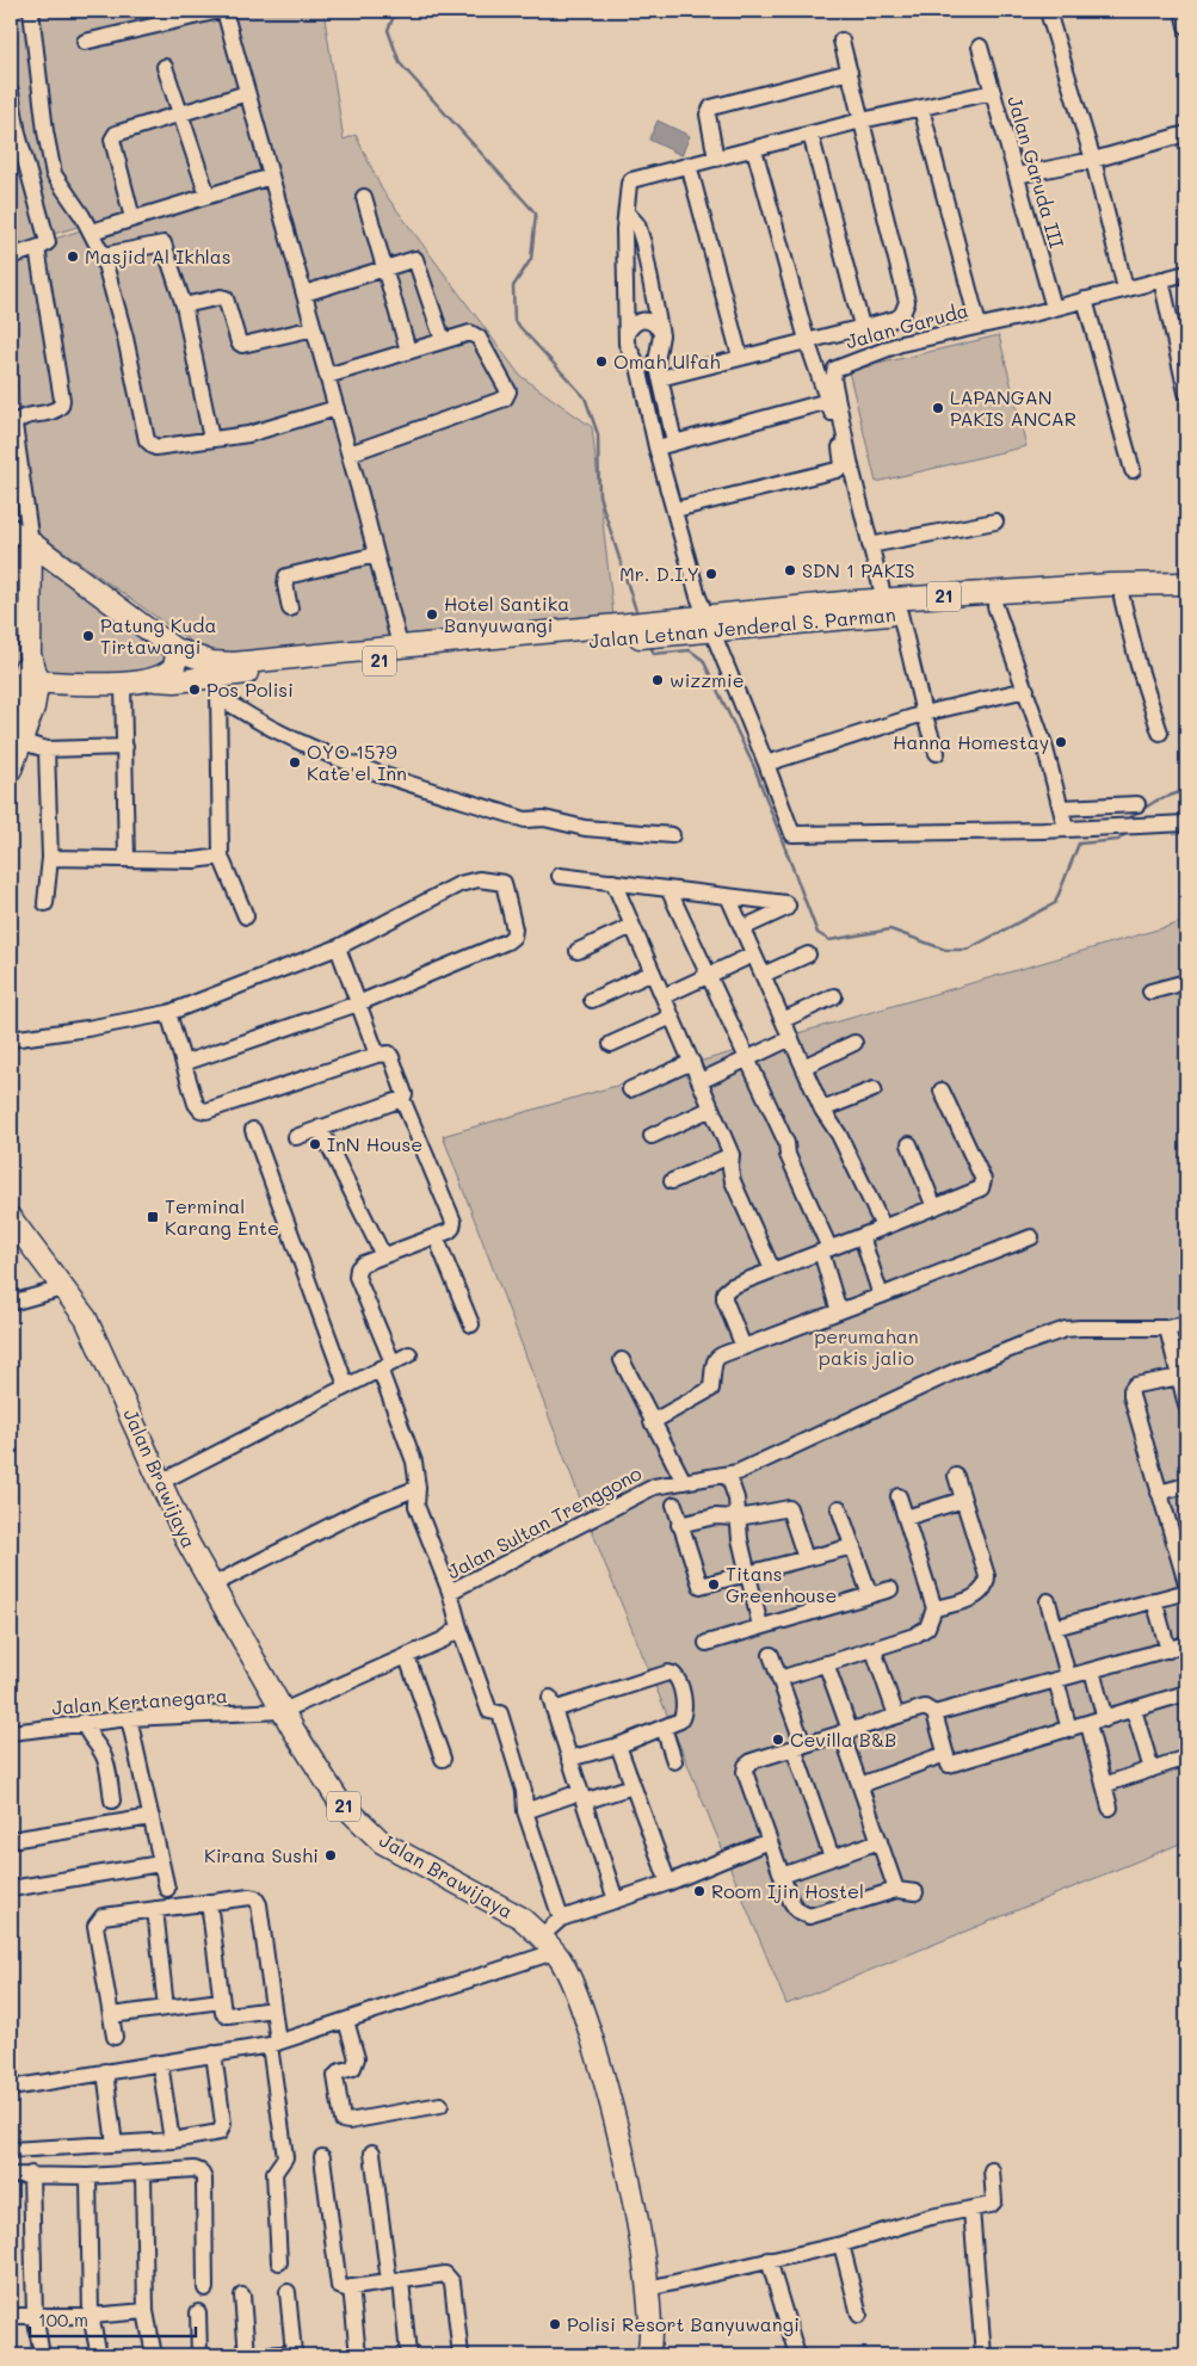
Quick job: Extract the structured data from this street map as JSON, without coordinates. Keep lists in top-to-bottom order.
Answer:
{
  "streets": {
    "highway": ["21", "Jalan Letnan Jenderal S. Parman", "Jalan Brawijaya"],
    "street": [
      "Jalan Garuda III",
      "Jalan Garuda",
      "Jalan Sultan Trenggono",
      "Jalan Kertanegara"
    ]
  },
  "crossings": [
    ["Jalan Garuda III", "Jalan Garuda"],
    ["Jalan Garuda", "Jalan Letnan Jenderal S. Parman"],
    ["21", "Jalan Letnan Jenderal S. Parman"],
    ["Jalan Brawijaya", "Jalan Kertanegara"]
  ],
  "parks": ["perumahan pakis jalio"],
  "places": {
    "other": [
      "Masjid Al Ikhlas",
      "Omah Ulfah",
      "LAPANGAN PAKIS ANCAR",
      "SDN 1 PAKIS",
      "Mr. D.I.Y",
      "Hotel Santika Banyuwangi",
      "Patung Kuda Tirtawangi",
      "wizzmie",
      "Pos Polisi",
      "Hanna Homestay",
      "OYO 1579 Kate'el Inn",
      "InN House",
      "Titans Greenhouse",
      "Cevilla B&B",
      "Kirana Sushi",
      "Room Ijin Hostel",
      "Polisi Resort Banyuwangi"
    ],
    "transit": ["Terminal Karang Ente"]
  },
  "scale_bar": "100 m"
}
